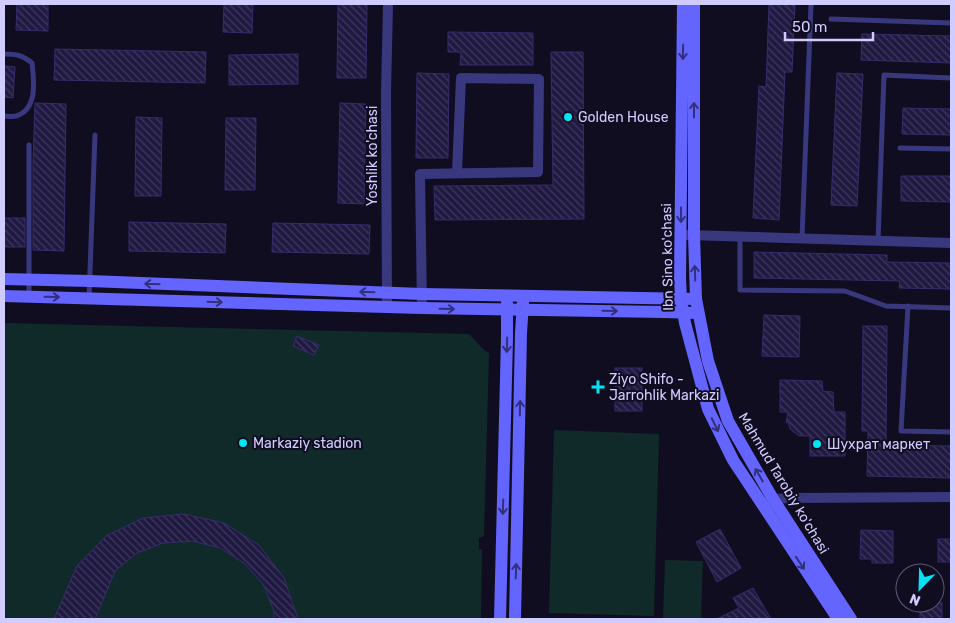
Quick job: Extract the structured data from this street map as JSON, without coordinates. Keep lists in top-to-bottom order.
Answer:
{
  "streets": {
    "street": ["Yoshlik ko'chasi", "Ibn Sino ko'chasi", "Mahmud Tarobiy ko'chasi"]
  },
  "crossings": [
    ["Ibn Sino ko'chasi", "Mahmud Tarobiy ko'chasi"]
  ],
  "one_way": ["Ibn Sino ko'chasi", "Mahmud Tarobiy ko'chasi"],
  "places": {
    "other": ["Golden House", "Markaziy stadion", "Шухрат маркет"],
    "health": ["Ziyo Shifo - Jarrohlik Markazi"]
  },
  "scale_bar": "50 m",
  "north": "bottom left"
}
